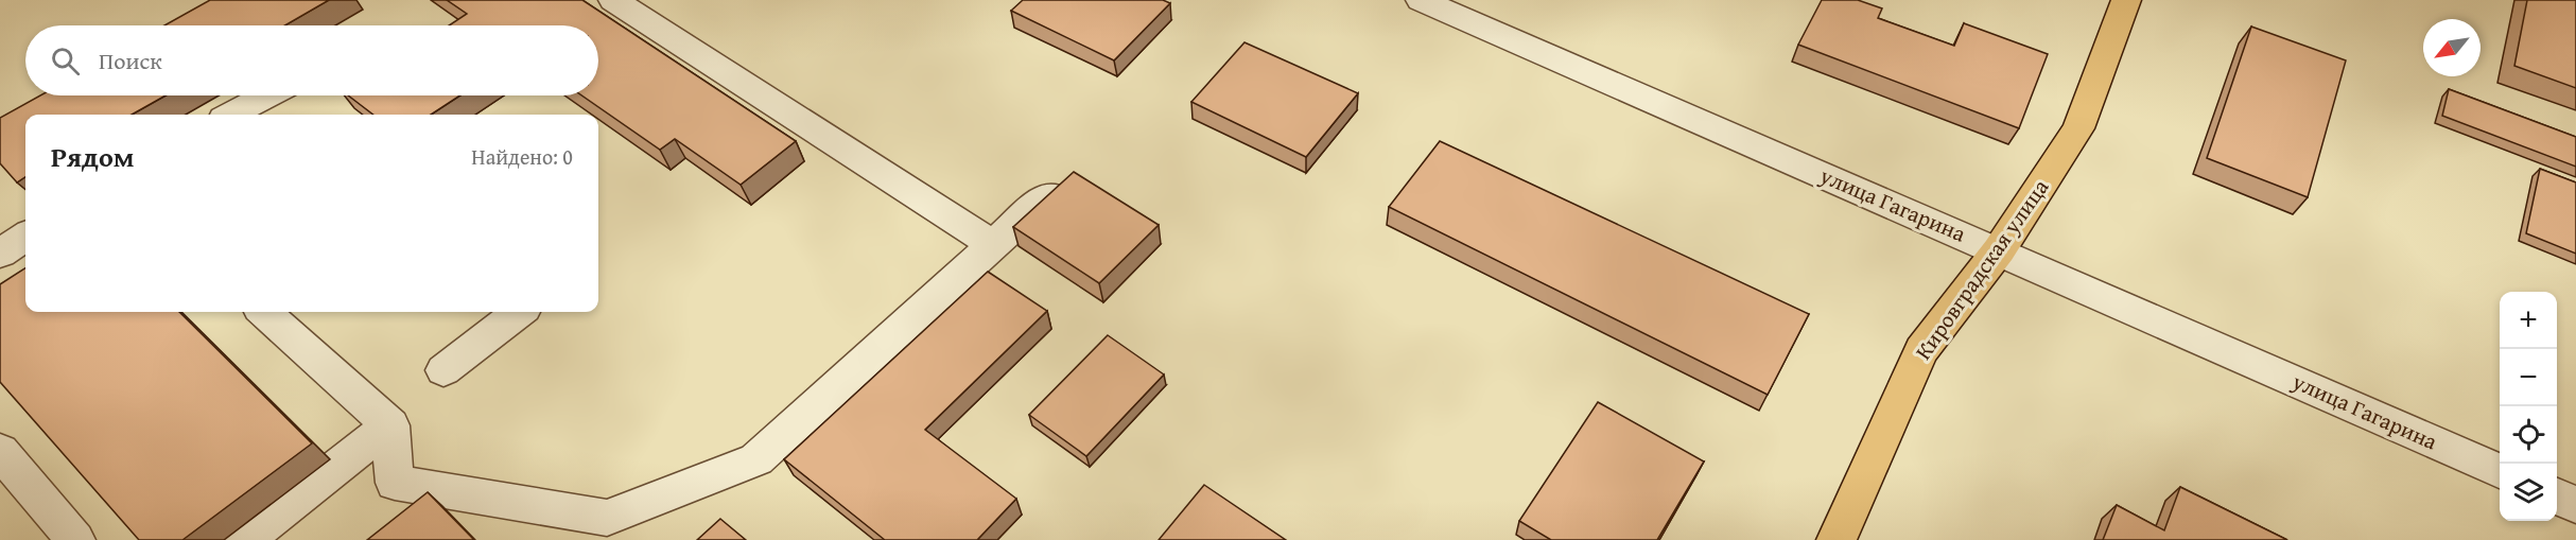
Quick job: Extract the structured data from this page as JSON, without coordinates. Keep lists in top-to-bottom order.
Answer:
{
  "streets": {
    "main road": ["Кировградская улица"],
    "street": ["улица Гагарина"]
  },
  "crossings": [
    ["улица Гагарина", "Кировградская улица"]
  ],
  "north": "bottom left",
  "page": {
    "search": "Поиск",
    "heading": ["Рядом", "Найдено: 0"],
    "map_buttons": ["+", "−"]
  }
}
